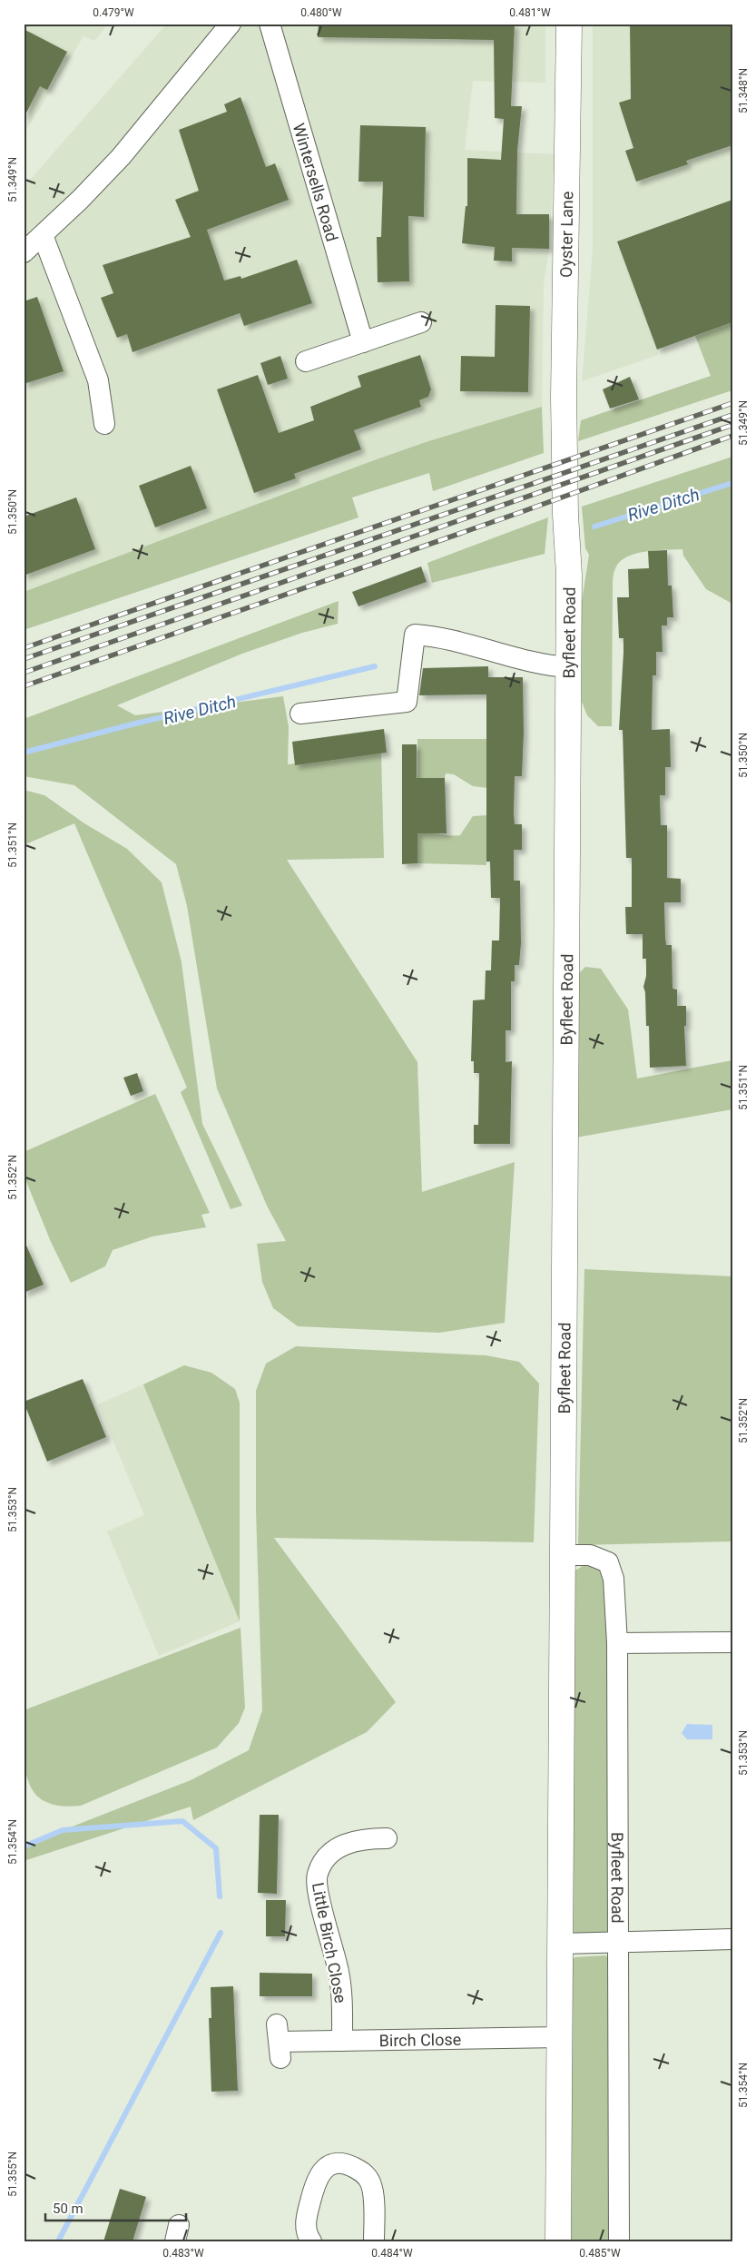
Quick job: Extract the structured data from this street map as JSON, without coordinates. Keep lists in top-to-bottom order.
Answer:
{
  "streets": {
    "main road": ["Oyster Lane", "Byfleet Road"],
    "street": ["Wintersells Road", "Little Birch Close", "Birch Close"]
  },
  "crossings": [
    ["Oyster Lane", "Byfleet Road"],
    ["Byfleet Road", "Birch Close"],
    ["Little Birch Close", "Birch Close"]
  ],
  "water": ["Rive Ditch"],
  "scale_bar": "50 m",
  "coordinates": [
    "0.479°W",
    "0.480°W",
    "0.481°W",
    "51.348°N",
    "51.349°N",
    "51.350°N",
    "51.351°N",
    "51.352°N",
    "51.353°N",
    "51.354°N",
    "51.355°N",
    "0.483°W",
    "0.484°W",
    "0.485°W"
  ]
}
